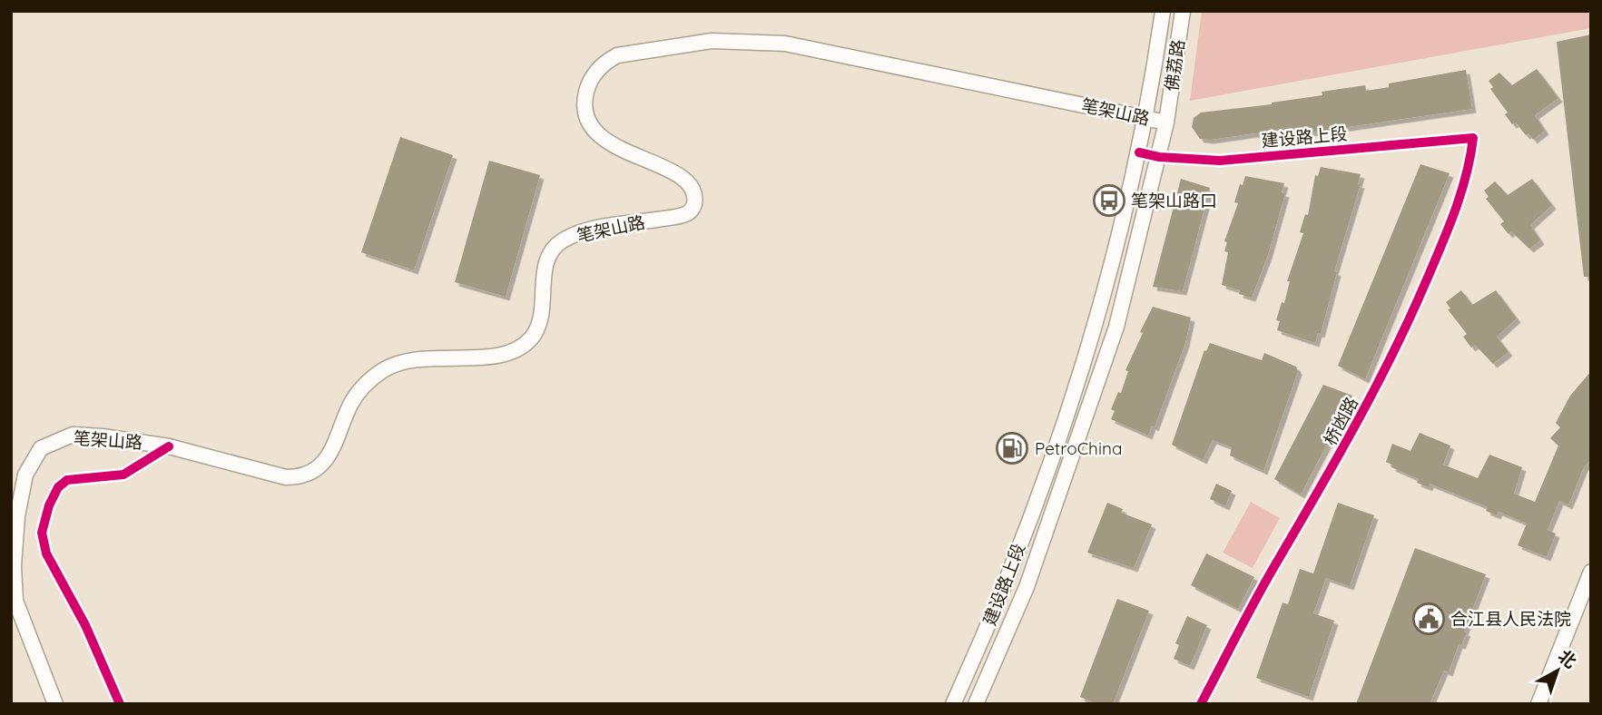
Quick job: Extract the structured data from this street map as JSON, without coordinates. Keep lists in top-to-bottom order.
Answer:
{
  "streets": {
    "main road": ["佛荔路", "笔架山路", "建设路上段"],
    "street": ["桥凼路"]
  },
  "crossings": [
    ["佛荔路", "笔架山路"],
    ["佛荔路", "建设路上段"],
    ["建设路上段", "桥凼路"]
  ],
  "places": {
    "bus stop": ["笔架山路口"],
    "fuel station": ["PetroChina"],
    "public building": ["合江县人民法院"]
  },
  "north": "top right"
}
